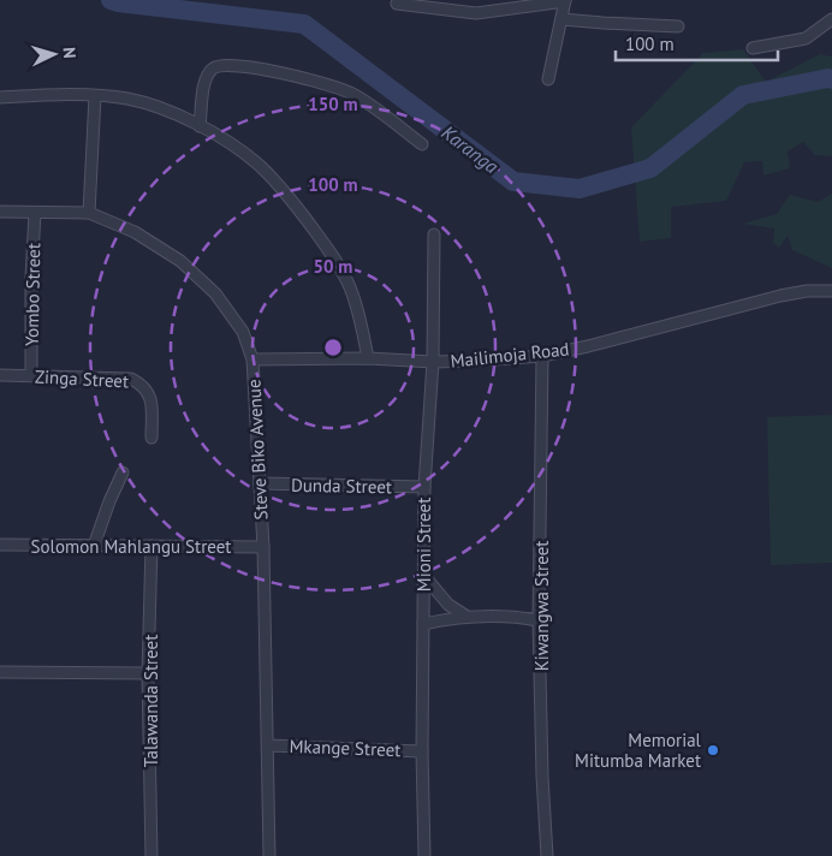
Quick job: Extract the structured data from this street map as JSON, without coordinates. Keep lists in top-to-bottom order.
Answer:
{
  "streets": {
    "street": [
      "Yombo Street",
      "Mailimoja Road",
      "Zinga Street",
      "Steve Biko Avenue",
      "Dunda Street",
      "Mioni Street",
      "Solomon Mahlangu Street",
      "Kiwangwa Street",
      "Talawanda Street",
      "Mkange Street"
    ]
  },
  "crossings": [
    ["Yombo Street", "Zinga Street"],
    ["Yombo Street", "Steve Biko Avenue"],
    ["Mailimoja Road", "Steve Biko Avenue"],
    ["Mailimoja Road", "Mioni Street"],
    ["Mailimoja Road", "Kiwangwa Street"],
    ["Steve Biko Avenue", "Dunda Street"],
    ["Steve Biko Avenue", "Solomon Mahlangu Street"],
    ["Steve Biko Avenue", "Mkange Street"],
    ["Dunda Street", "Mioni Street"],
    ["Mioni Street", "Mkange Street"],
    ["Solomon Mahlangu Street", "Talawanda Street"]
  ],
  "water": ["Karanga"],
  "places": ["Memorial Mitumba Market"],
  "scale_bar": "100 m",
  "north": "right",
  "rings": ["150 m", "100 m", "50 m"]
}
